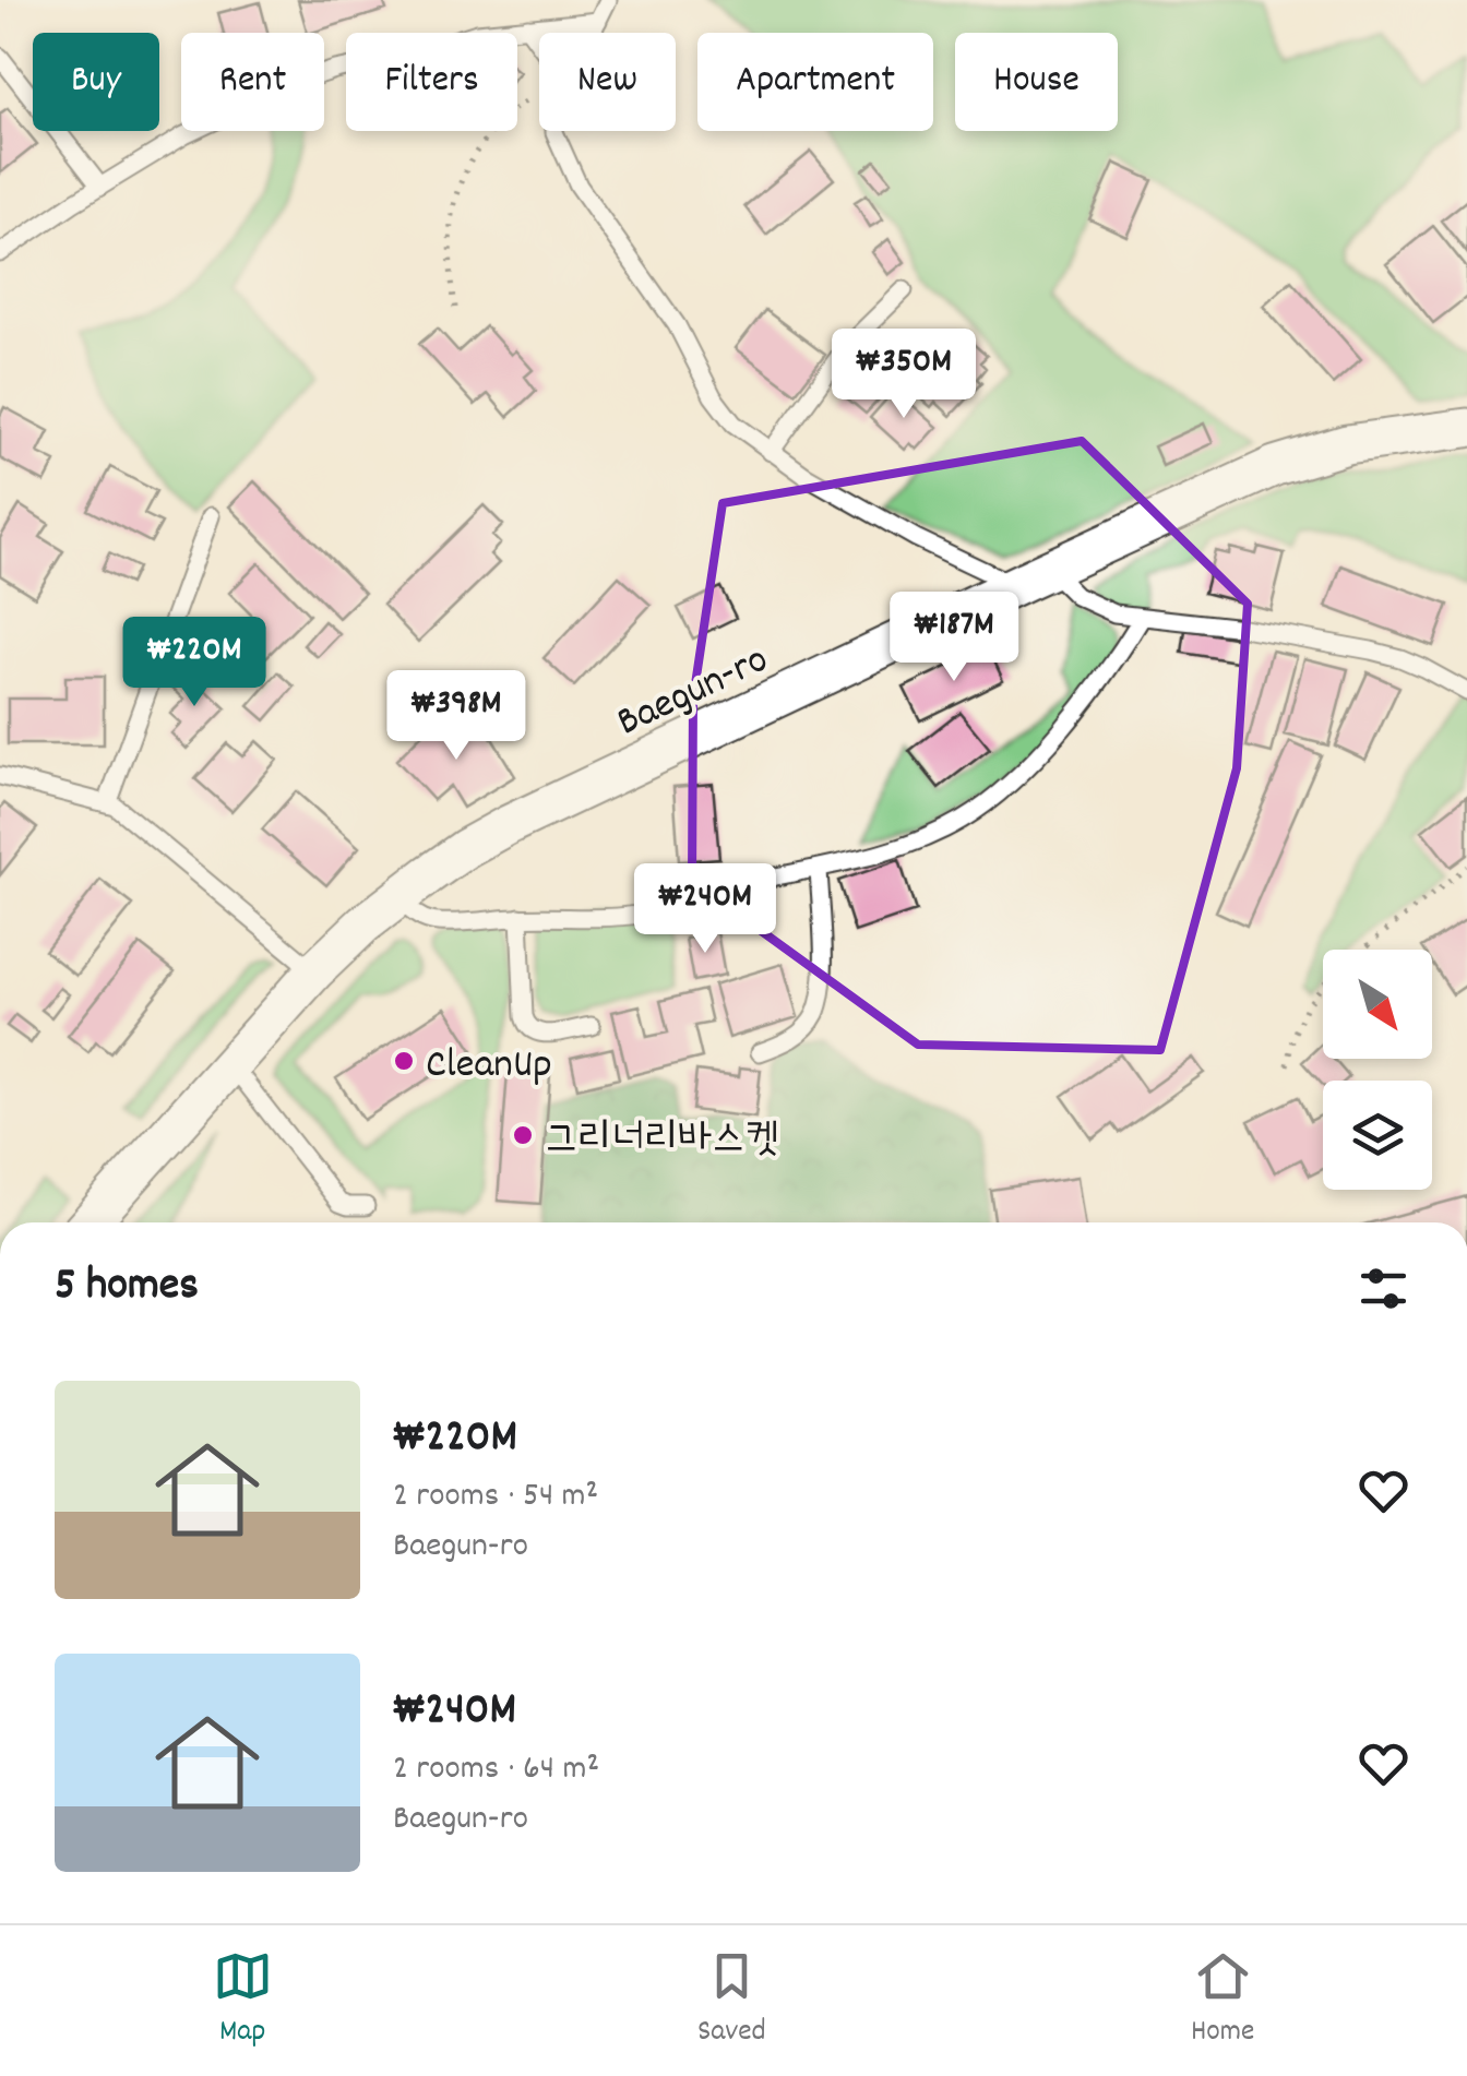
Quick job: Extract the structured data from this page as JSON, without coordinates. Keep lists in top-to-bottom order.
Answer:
{
  "streets": {
    "street": ["Baegun-ro"]
  },
  "places": ["CleanUp", "그리너리바스켓"],
  "north": "bottom right",
  "page": {
    "chip": [
      "Buy",
      "Rent",
      "Filters",
      "New",
      "Apartment",
      "House"
    ],
    "price": [
      "₩350M",
      "₩187M",
      "₩220M",
      "₩398M",
      "₩240M"
    ],
    "heading": "5 homes",
    "list": [
      {
        "name": "₩220M",
        "note": "2 rooms · 54 m² · Baegun-ro"
      },
      {
        "name": "₩240M",
        "note": "2 rooms · 64 m² · Baegun-ro"
      }
    ],
    "tabs": ["Map", "Saved", "Home"]
  }
}
